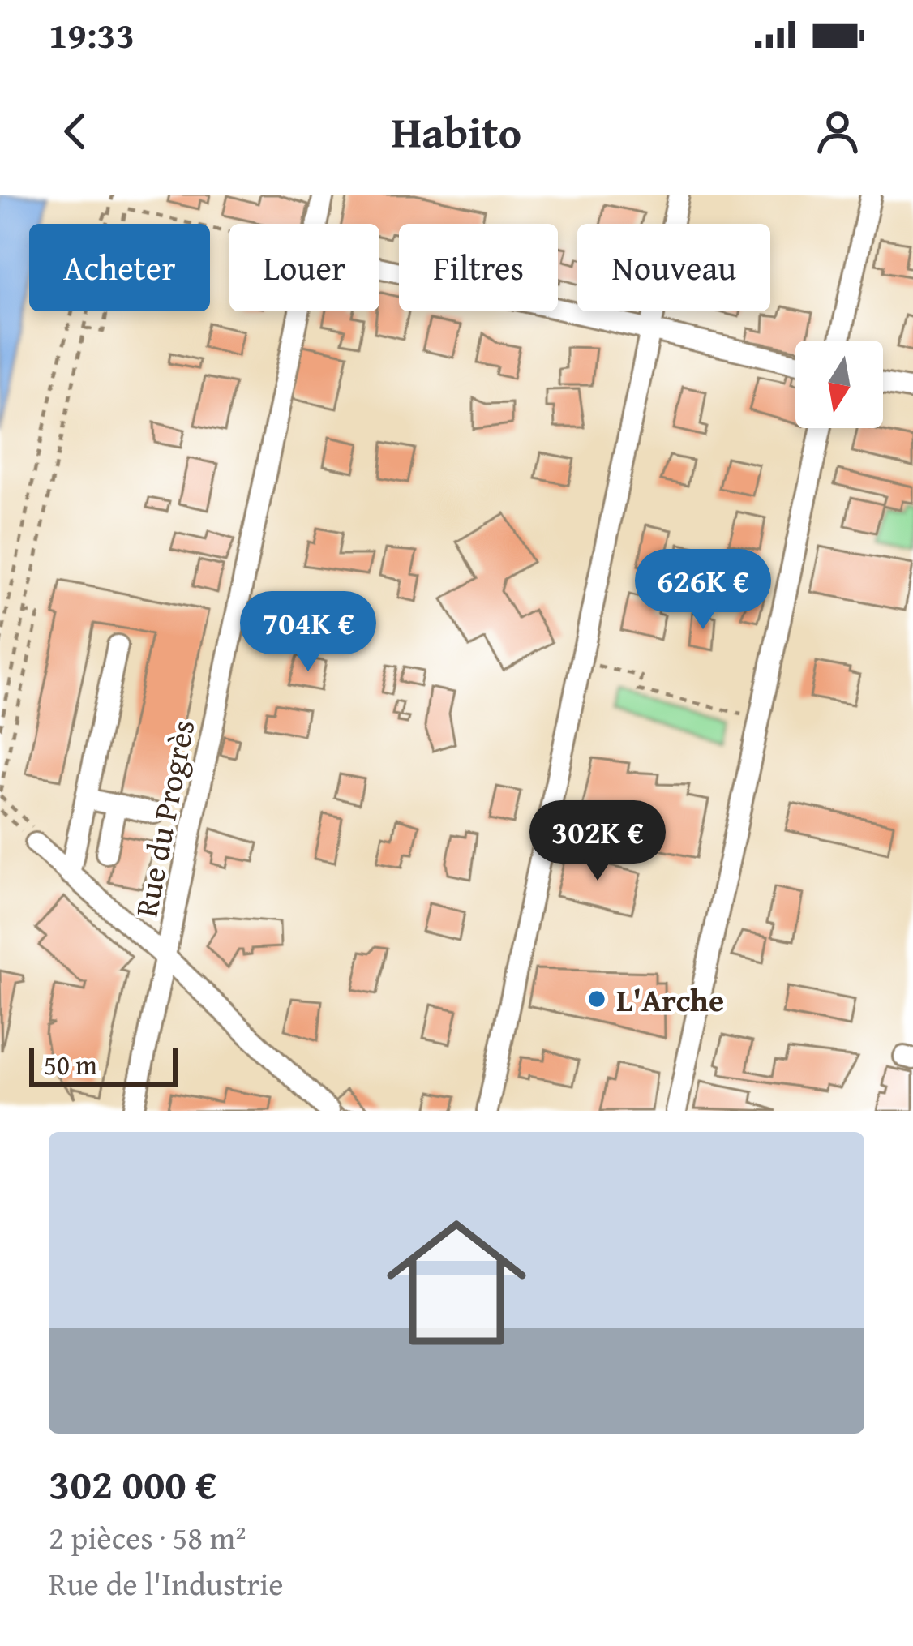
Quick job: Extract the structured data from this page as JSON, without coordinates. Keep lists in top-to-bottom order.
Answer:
{
  "streets": {
    "street": ["Rue du Progrès"]
  },
  "places": ["L'Arche"],
  "scale_bar": "50 m",
  "north": "bottom",
  "page": {
    "status": "19:33",
    "header": "Habito",
    "chip": [
      "Acheter",
      "Louer",
      "Filtres",
      "Nouveau"
    ],
    "price": ["626K €", "704K €", "302K €"],
    "scale": "50 m",
    "list": [
      {
        "name": "302 000 €",
        "note": "2 pièces · 58 m² · Rue de l'Industrie"
      }
    ]
  }
}
